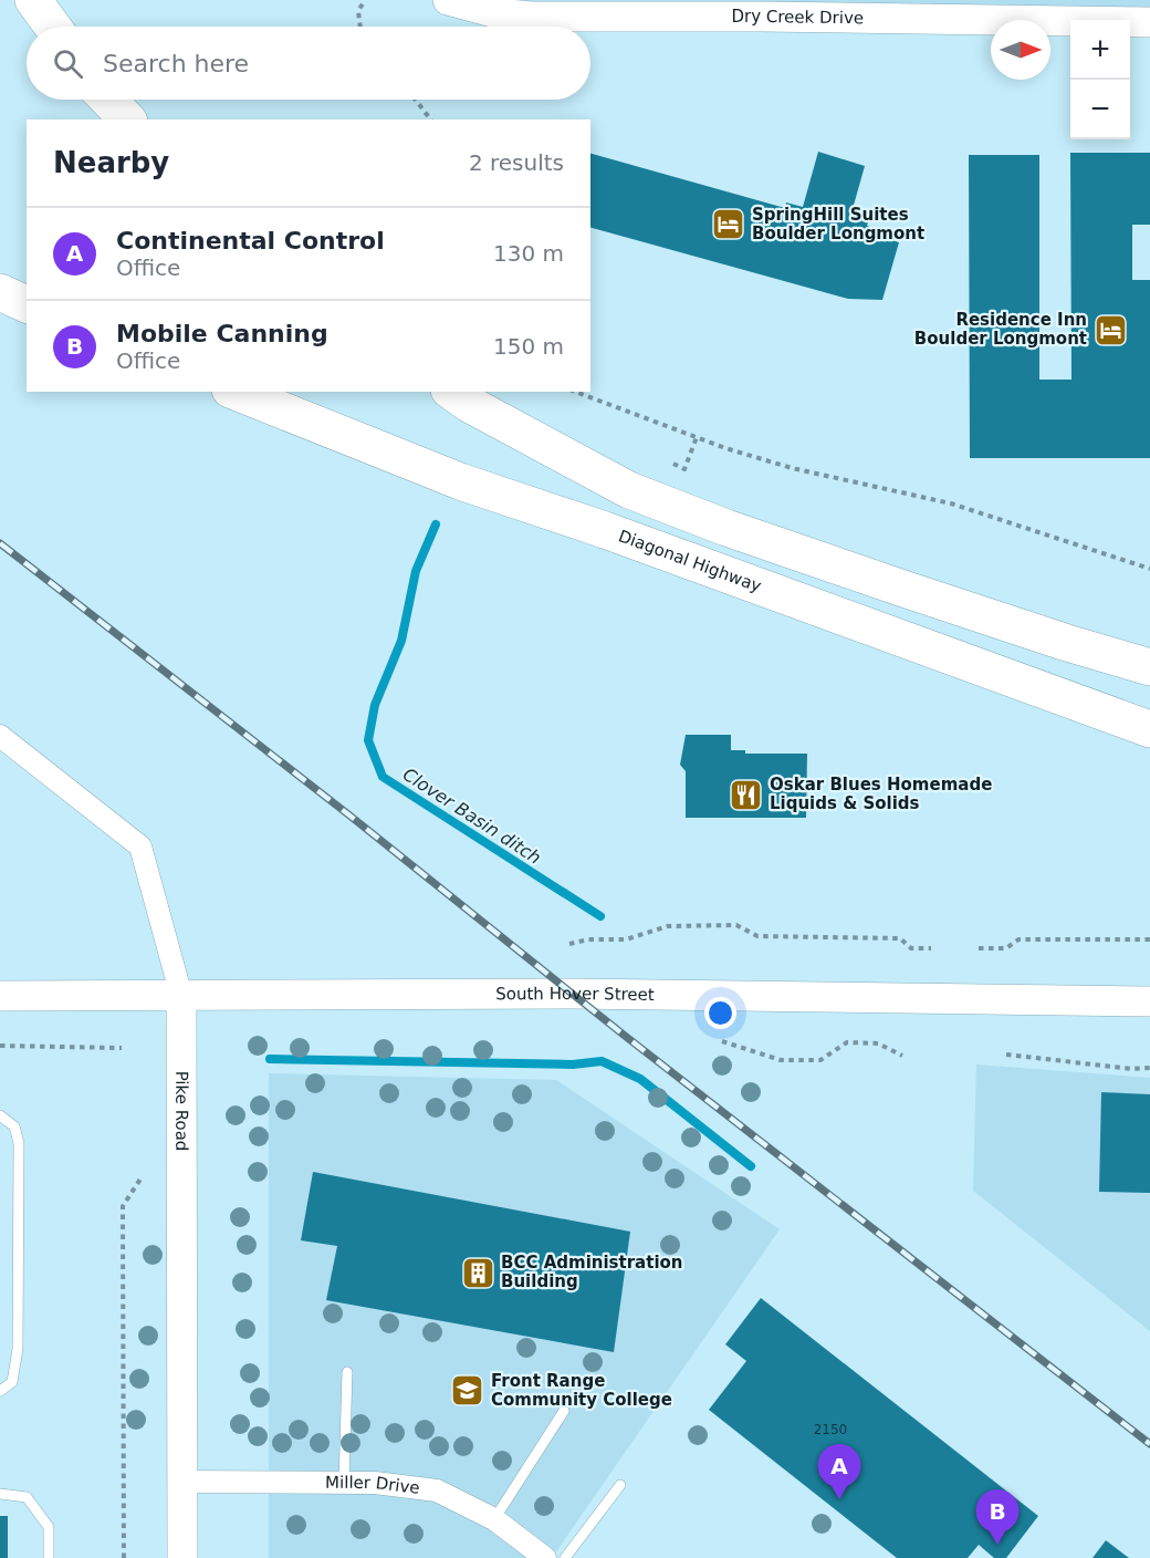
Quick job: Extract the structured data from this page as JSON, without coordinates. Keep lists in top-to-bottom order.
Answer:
{
  "streets": {
    "highway": ["Diagonal Highway"],
    "main road": ["Dry Creek Drive", "South Hover Street", "Pike Road"],
    "street": ["Miller Drive"]
  },
  "crossings": [
    ["South Hover Street", "Pike Road"],
    ["Pike Road", "Miller Drive"]
  ],
  "water": ["Clover Basin ditch"],
  "places": {
    "hotel": ["SpringHill Suites Boulder Longmont", "Residence Inn Boulder Longmont"],
    "restaurant": ["Oskar Blues Homemade Liquids & Solids"],
    "building": ["BCC Administration Building"],
    "school or university": ["Front Range Community College"]
  },
  "house_numbers": ["2150"],
  "north": "right",
  "page": {
    "map_buttons": ["+", "−"],
    "search": "Search here",
    "heading": ["Nearby", "2 results"],
    "list": [
      {
        "mark": "A",
        "name": "Continental Control",
        "note": "Office",
        "value": "130 m"
      },
      {
        "mark": "B",
        "name": "Mobile Canning",
        "note": "Office",
        "value": "150 m"
      }
    ],
    "pins": ["A", "B"]
  }
}
